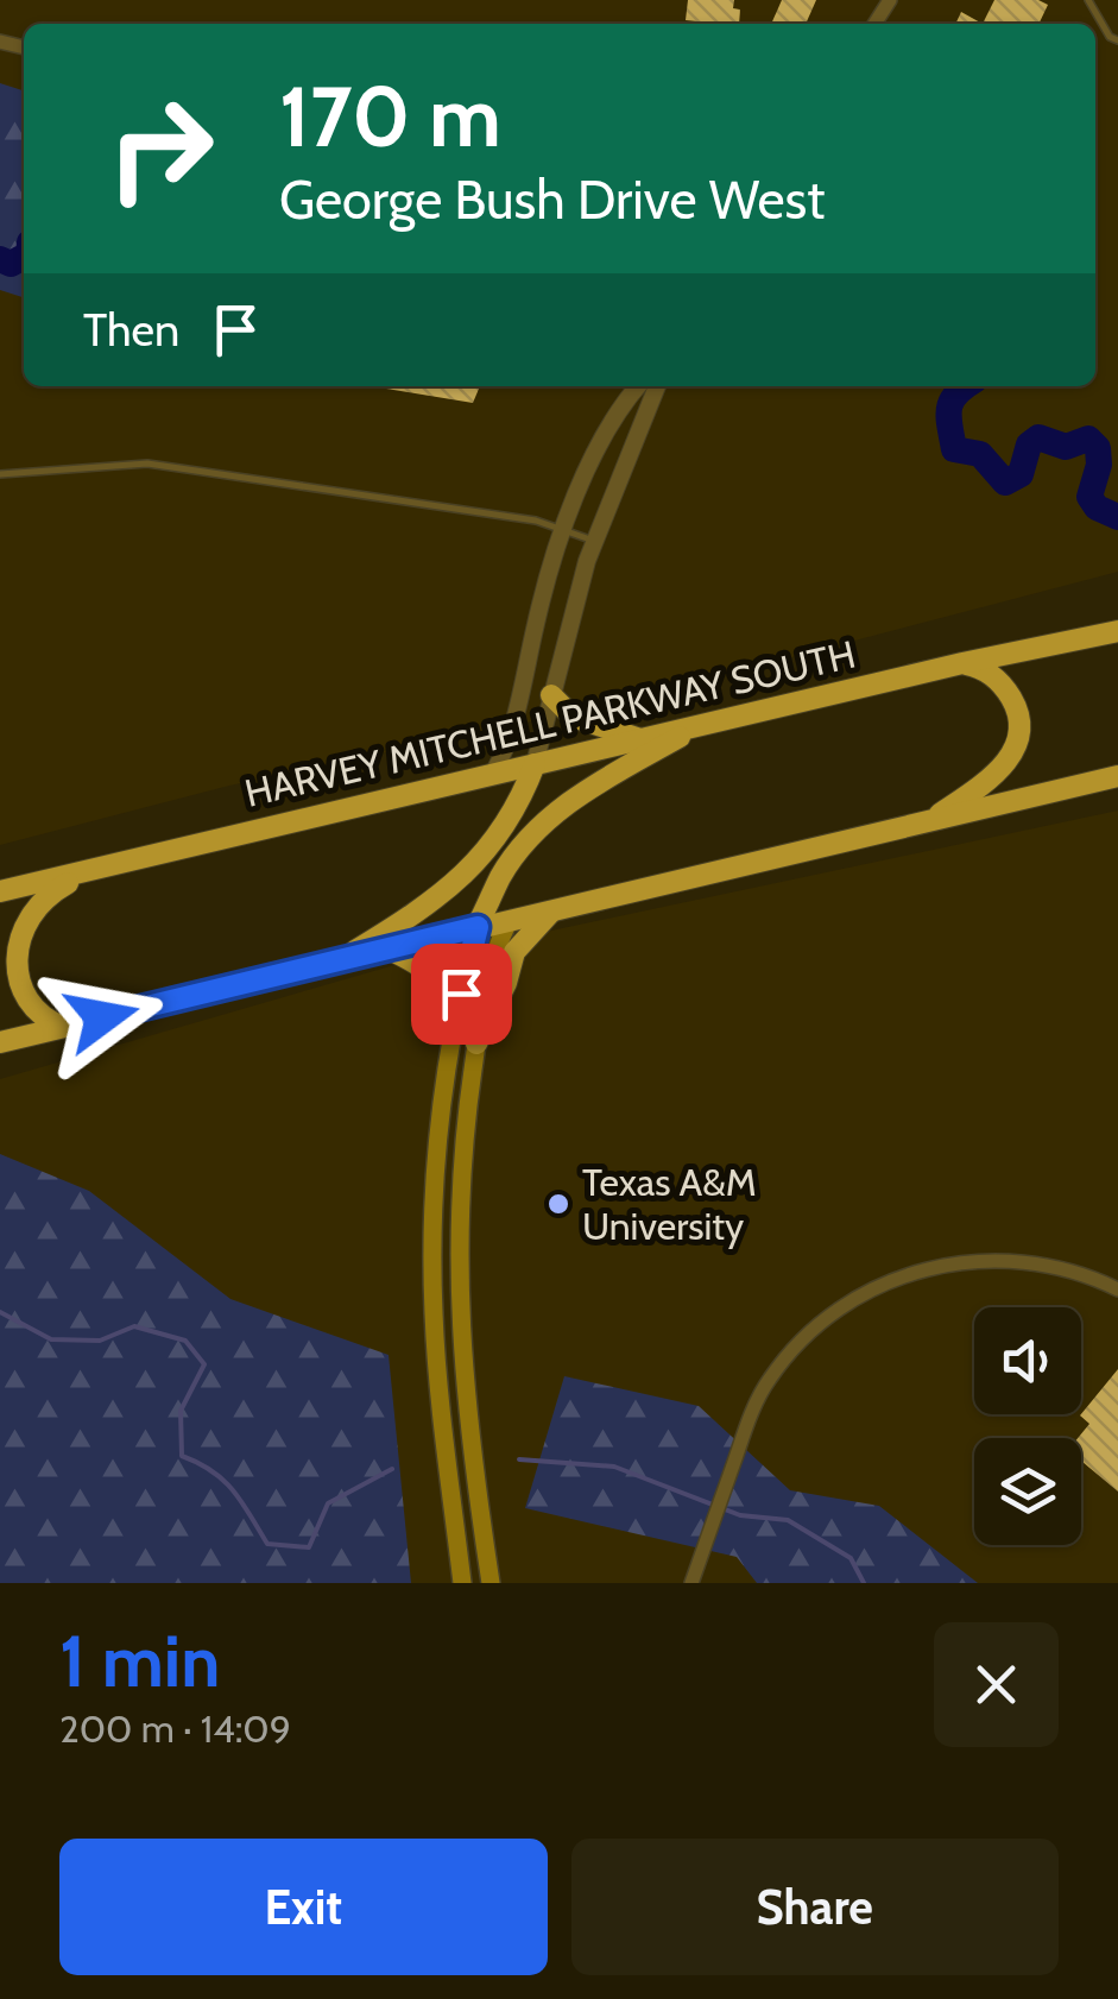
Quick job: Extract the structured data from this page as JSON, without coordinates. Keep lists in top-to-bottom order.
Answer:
{
  "streets": {
    "highway": ["HARVEY MITCHELL PARKWAY SOUTH"]
  },
  "places": ["Texas A&M University"],
  "page": {
    "turn": ["170 m", "George Bush Drive West"],
    "then": "Then",
    "heading": ["1 min", "200 m · 14:09"],
    "buttons": ["Exit", "Share"]
  }
}
